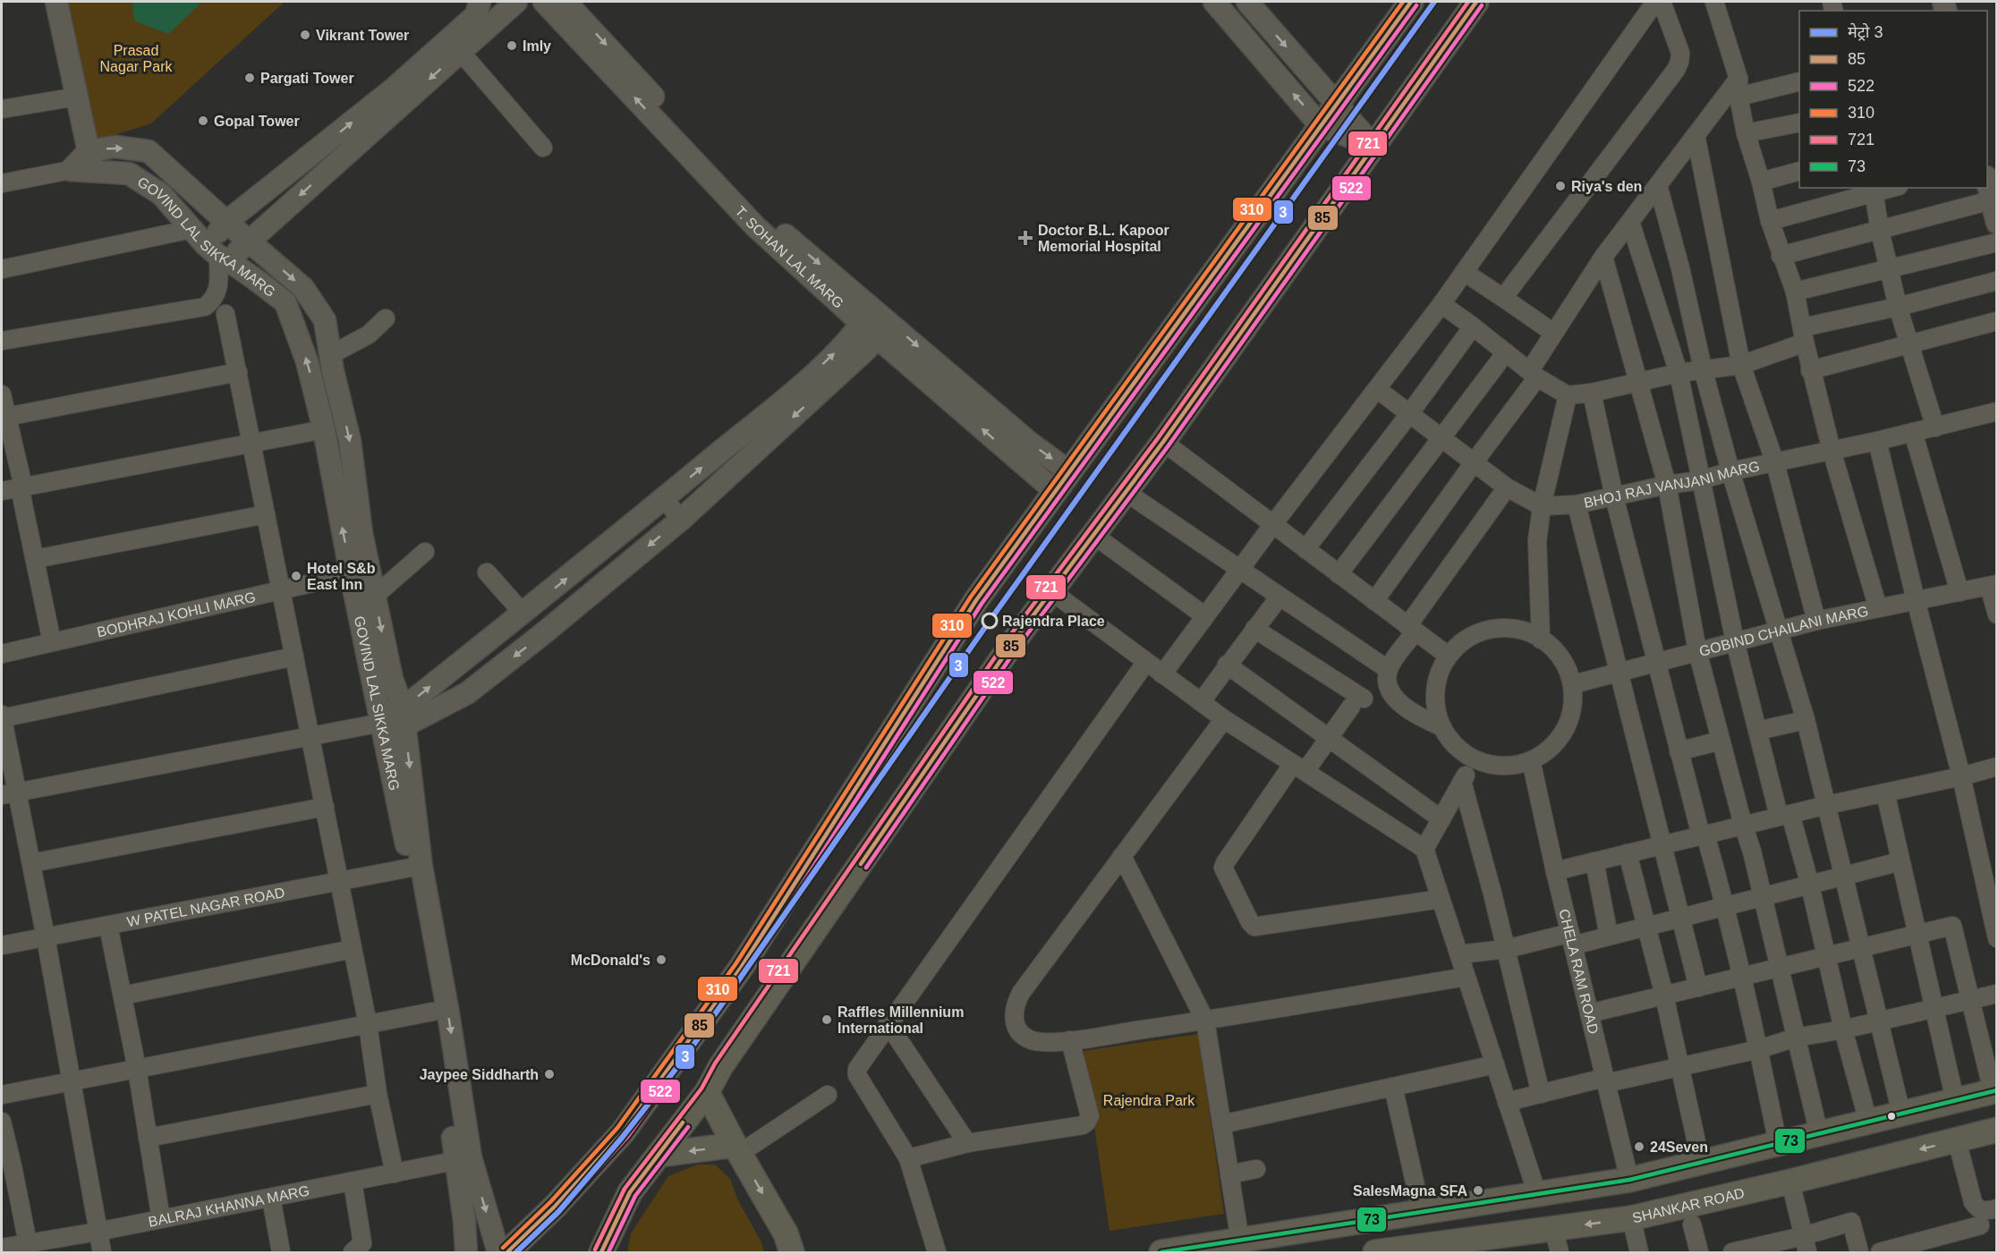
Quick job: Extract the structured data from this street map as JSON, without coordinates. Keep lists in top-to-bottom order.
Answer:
{
  "streets": {
    "main road": ["SHANKAR ROAD"],
    "street": [
      "GOVIND LAL SIKKA MARG",
      "T. SOHAN LAL MARG",
      "BHOJ RAJ VANJANI MARG",
      "BODHRAJ KOHLI MARG",
      "GOBIND CHAILANI MARG",
      "W PATEL NAGAR ROAD",
      "CHELA RAM ROAD",
      "BALRAJ KHANNA MARG"
    ]
  },
  "crossings": [
    ["GOVIND LAL SIKKA MARG", "BODHRAJ KOHLI MARG"],
    ["GOVIND LAL SIKKA MARG", "W PATEL NAGAR ROAD"],
    ["GOVIND LAL SIKKA MARG", "BALRAJ KHANNA MARG"],
    ["GOBIND CHAILANI MARG", "CHELA RAM ROAD"]
  ],
  "parks": ["Prasad Nagar Park", "Rajendra Park"],
  "places": {
    "other": [
      "Vikrant Tower",
      "Imly",
      "Pargati Tower",
      "Gopal Tower",
      "Riya's den",
      "Hotel S&b East Inn",
      "Rajendra Place",
      "McDonald's",
      "Raffles Millennium International",
      "Jaypee Siddharth",
      "24Seven",
      "SalesMagna SFA"
    ],
    "health": ["Doctor B.L. Kapoor Memorial Hospital"]
  },
  "lines": [
    "metro line 3",
    "transit line 85",
    "transit line 310",
    "transit line 721",
    "transit line 522",
    "transit line 73"
  ],
  "legend": [
    "मेट्रो 3",
    "85",
    "522",
    "310",
    "721",
    "73"
  ]
}
